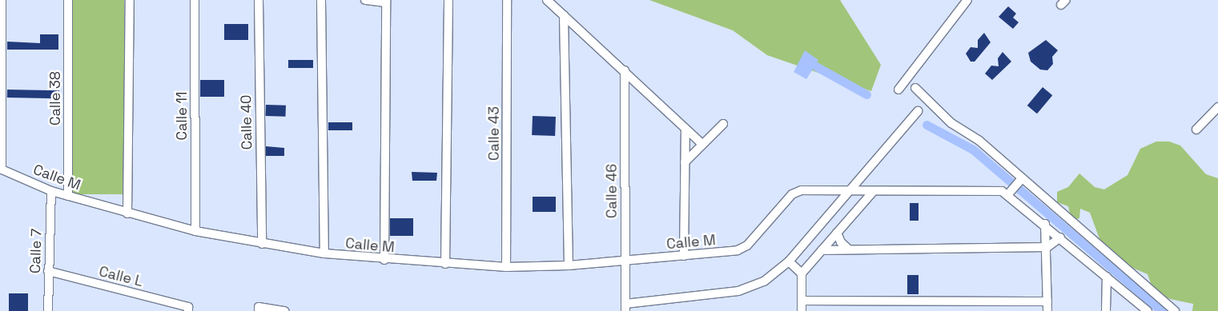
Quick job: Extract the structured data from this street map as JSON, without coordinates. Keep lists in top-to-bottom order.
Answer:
{
  "streets": {
    "street": [
      "Calle 38",
      "Calle 11",
      "Calle 40",
      "Calle 43",
      "Calle M",
      "Calle 46",
      "Calle 7",
      "Calle L"
    ]
  },
  "crossings": [
    ["Calle 38", "Calle M"],
    ["Calle 11", "Calle M"],
    ["Calle 40", "Calle M"],
    ["Calle 43", "Calle M"],
    ["Calle M", "Calle 46"],
    ["Calle M", "Calle 7"],
    ["Calle 7", "Calle L"]
  ]
}
